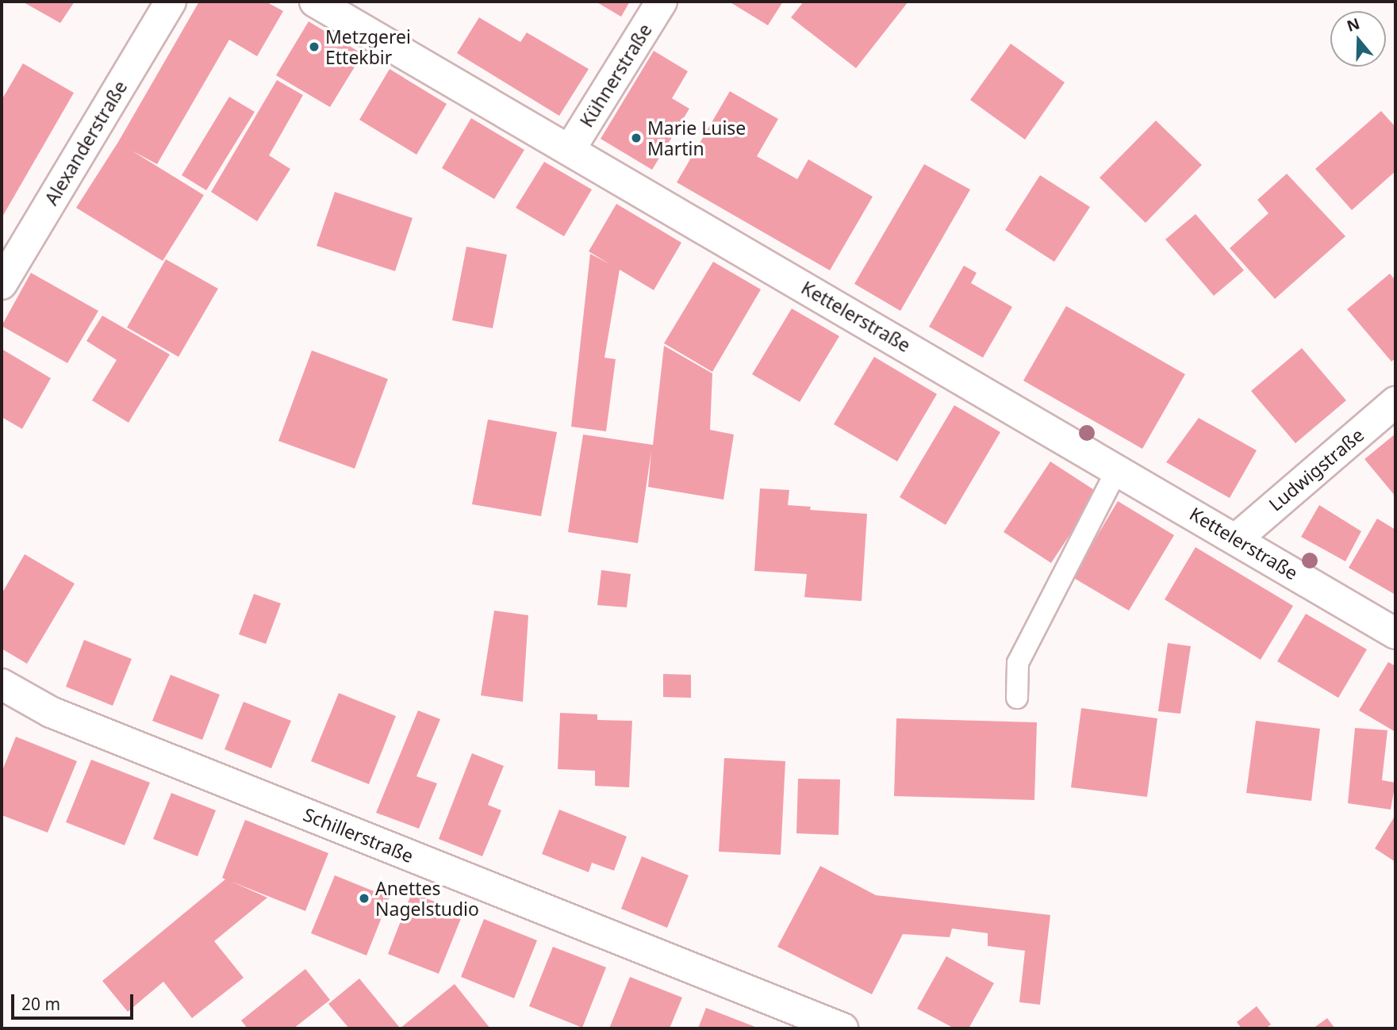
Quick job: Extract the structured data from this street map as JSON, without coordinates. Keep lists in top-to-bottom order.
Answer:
{
  "streets": {
    "street": [
      "Kühnerstraße",
      "Alexanderstraße",
      "Kettelerstraße",
      "Ludwigstraße",
      "Schillerstraße"
    ]
  },
  "crossings": [
    ["Kühnerstraße", "Kettelerstraße"],
    ["Kettelerstraße", "Ludwigstraße"]
  ],
  "places": ["Metzgerei Ettekbir", "Marie Luise Martin", "Anettes Nagelstudio"],
  "scale_bar": "20 m",
  "north": "top"
}
